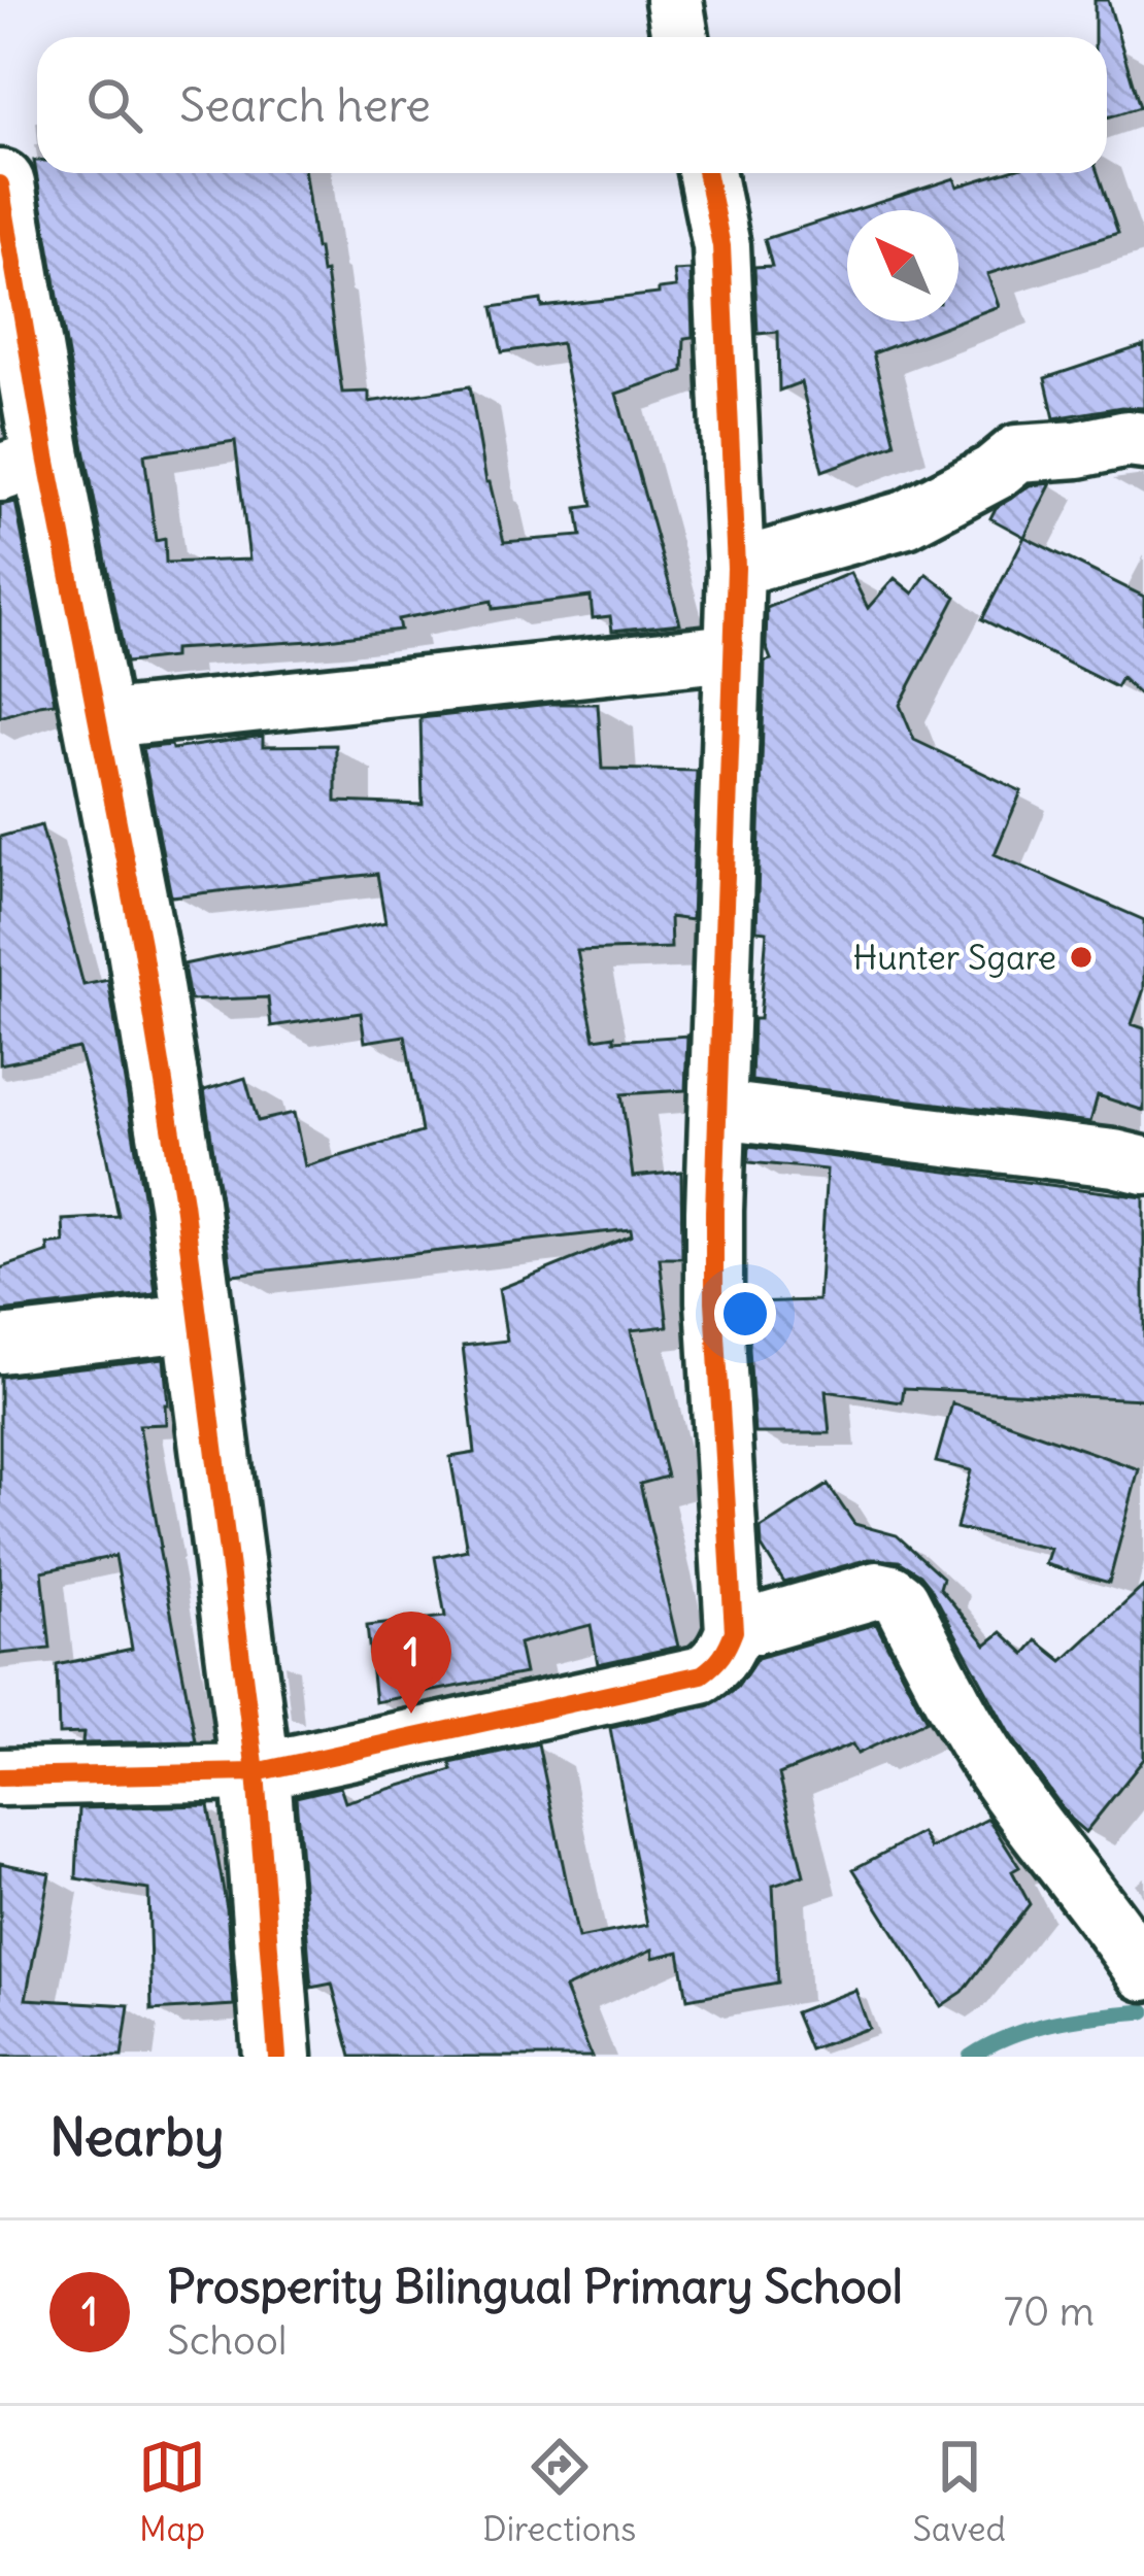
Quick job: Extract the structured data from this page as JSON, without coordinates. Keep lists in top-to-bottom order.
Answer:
{
  "places": ["Hunter Sgare"],
  "north": "top left",
  "page": {
    "search": "Search here",
    "pins": "1",
    "heading": "Nearby",
    "list": [
      {
        "mark": "1",
        "name": "Prosperity Bilingual Primary School",
        "note": "School",
        "value": "70 m"
      }
    ],
    "nav": ["Map", "Directions", "Saved"]
  }
}
